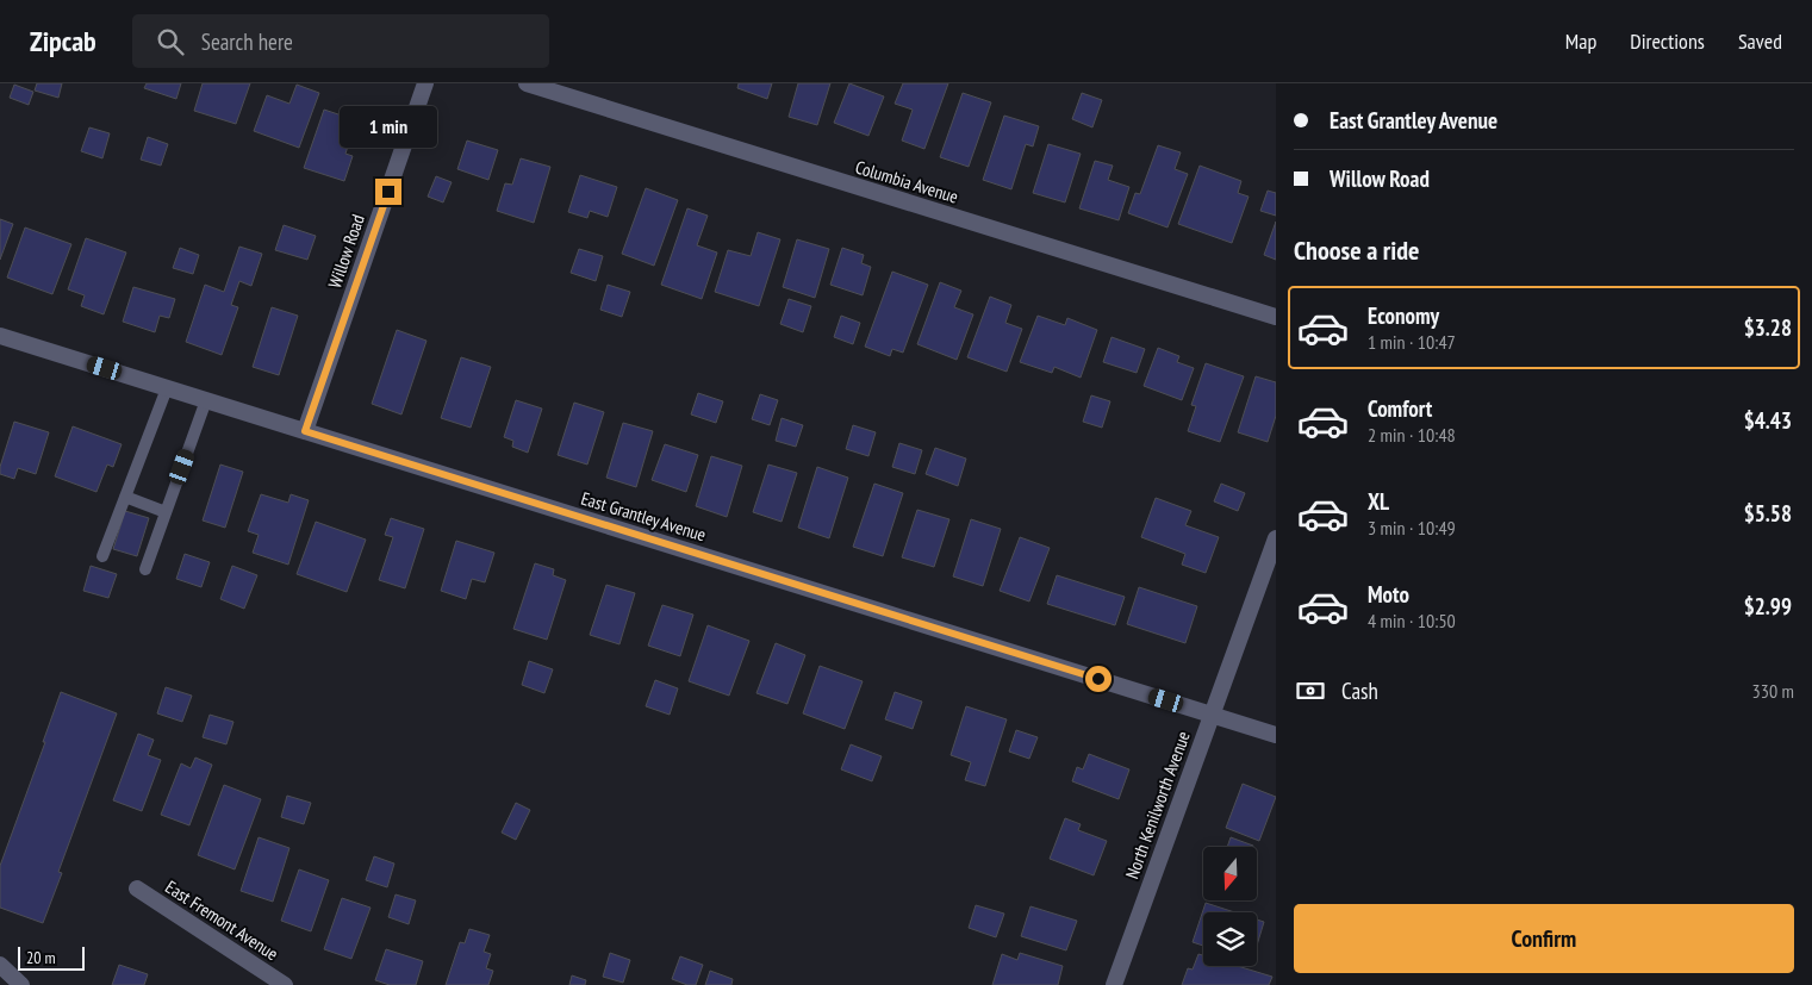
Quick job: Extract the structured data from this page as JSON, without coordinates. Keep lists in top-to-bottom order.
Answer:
{
  "streets": {
    "street": [
      "Columbia Avenue",
      "Willow Road",
      "East Grantley Avenue",
      "North Kenilworth Avenue",
      "East Fremont Avenue"
    ]
  },
  "crossings": [
    ["Willow Road", "East Grantley Avenue"],
    ["East Grantley Avenue", "North Kenilworth Avenue"]
  ],
  "scale_bar": "20 m",
  "north": "bottom",
  "page": {
    "header": "Zipcab",
    "search": "Search here",
    "nav": ["Map", "Directions", "Saved"],
    "banner": ["East Grantley Avenue", "Willow Road"],
    "bubble": "1 min",
    "heading": "Choose a ride",
    "list": [
      {
        "name": "Economy",
        "note": "1 min · 10:47",
        "value": "$3.28"
      },
      {
        "name": "Comfort",
        "note": "2 min · 10:48",
        "value": "$4.43"
      },
      {
        "name": "XL",
        "note": "3 min · 10:49",
        "value": "$5.58"
      },
      {
        "name": "Moto",
        "note": "4 min · 10:50",
        "value": "$2.99"
      }
    ],
    "pay": ["Cash", "330 m"],
    "buttons": "Confirm",
    "scale": "20 m"
  }
}
